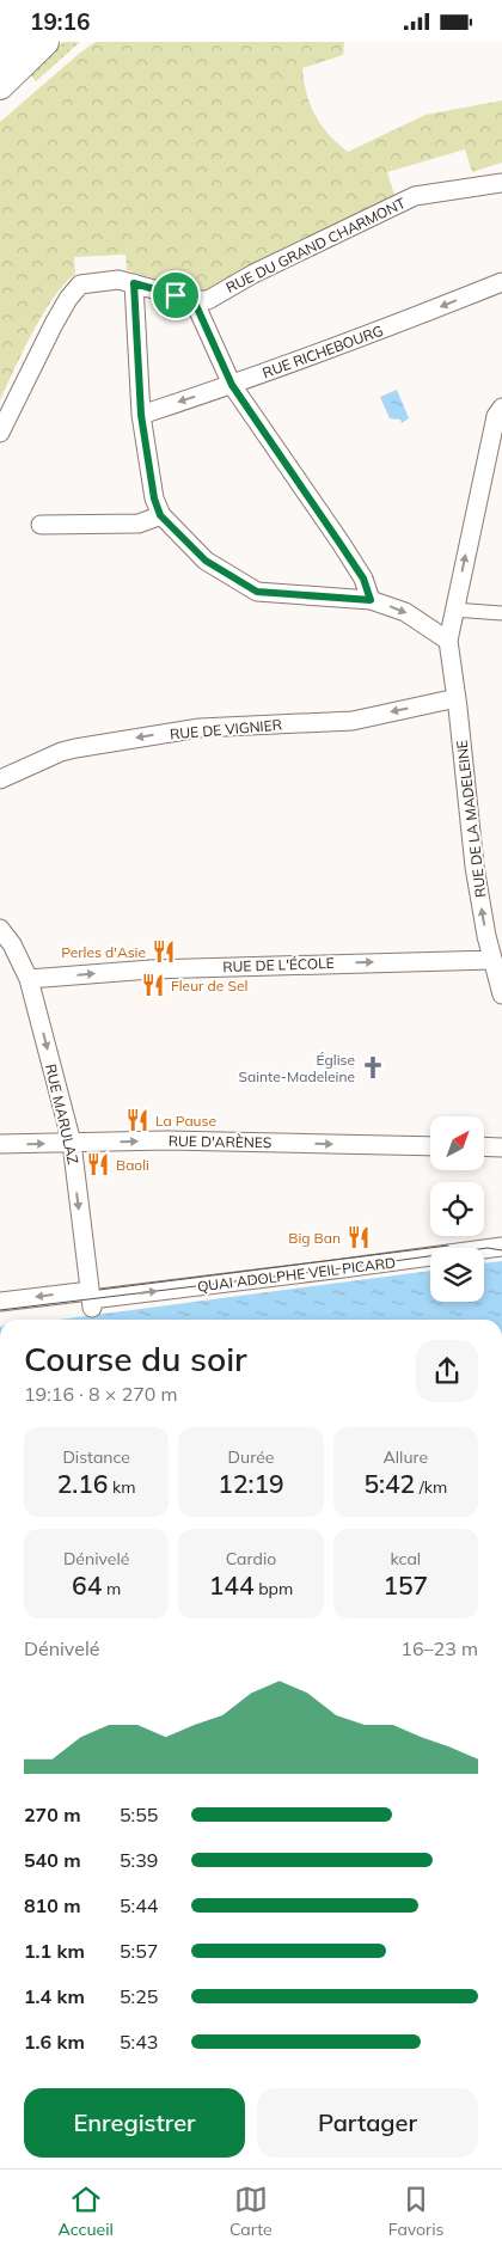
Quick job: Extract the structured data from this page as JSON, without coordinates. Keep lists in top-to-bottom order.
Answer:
{
  "streets": {
    "street": [
      "RUE DU GRAND CHARMONT",
      "RUE RICHEBOURG",
      "RUE DE VIGNIER",
      "RUE DE LA MADELEINE",
      "RUE DE L'ÉCOLE",
      "RUE MARULAZ",
      "RUE D'ARÈNES",
      "QUAI ADOLPHE VEIL PICARD"
    ]
  },
  "crossings": [
    ["RUE DE VIGNIER", "RUE DE LA MADELEINE"],
    ["RUE DE LA MADELEINE", "RUE DE L'ÉCOLE"],
    ["RUE DE L'ÉCOLE", "RUE MARULAZ"],
    ["RUE MARULAZ", "RUE D'ARÈNES"],
    ["RUE MARULAZ", "QUAI ADOLPHE VEIL PICARD"]
  ],
  "one_way": [
    "RUE RICHEBOURG",
    "RUE DE VIGNIER",
    "RUE DE LA MADELEINE",
    "RUE DE L'ÉCOLE",
    "RUE MARULAZ",
    "RUE D'ARÈNES"
  ],
  "places": {
    "restaurant": [
      "Perles d'Asie",
      "Fleur de Sel",
      "La Pause",
      "Baoli",
      "Big Ban"
    ],
    "church": ["Église Sainte-Madeleine"]
  },
  "north": "top right",
  "page": {
    "status": "19:16",
    "heading": ["Course du soir", "19:16 · 8 × 270 m"],
    "stats": [
      ["Distance", "2.16 km"],
      ["Durée", "12:19"],
      ["Allure", "5:42 /km"],
      ["Dénivelé", "64 m"],
      ["Cardio", "144 bpm"],
      ["kcal", "157"]
    ],
    "chart": ["Dénivelé", "16–23 m"],
    "list": [
      {
        "name": "270 m",
        "note": "5:55"
      },
      {
        "name": "540 m",
        "note": "5:39"
      },
      {
        "name": "810 m",
        "note": "5:44"
      },
      {
        "name": "1.1 km",
        "note": "5:57"
      },
      {
        "name": "1.4 km",
        "note": "5:25"
      },
      {
        "name": "1.6 km",
        "note": "5:43"
      }
    ],
    "buttons": ["Enregistrer", "Partager"],
    "tabs": ["Accueil", "Carte", "Favoris"]
  }
}
